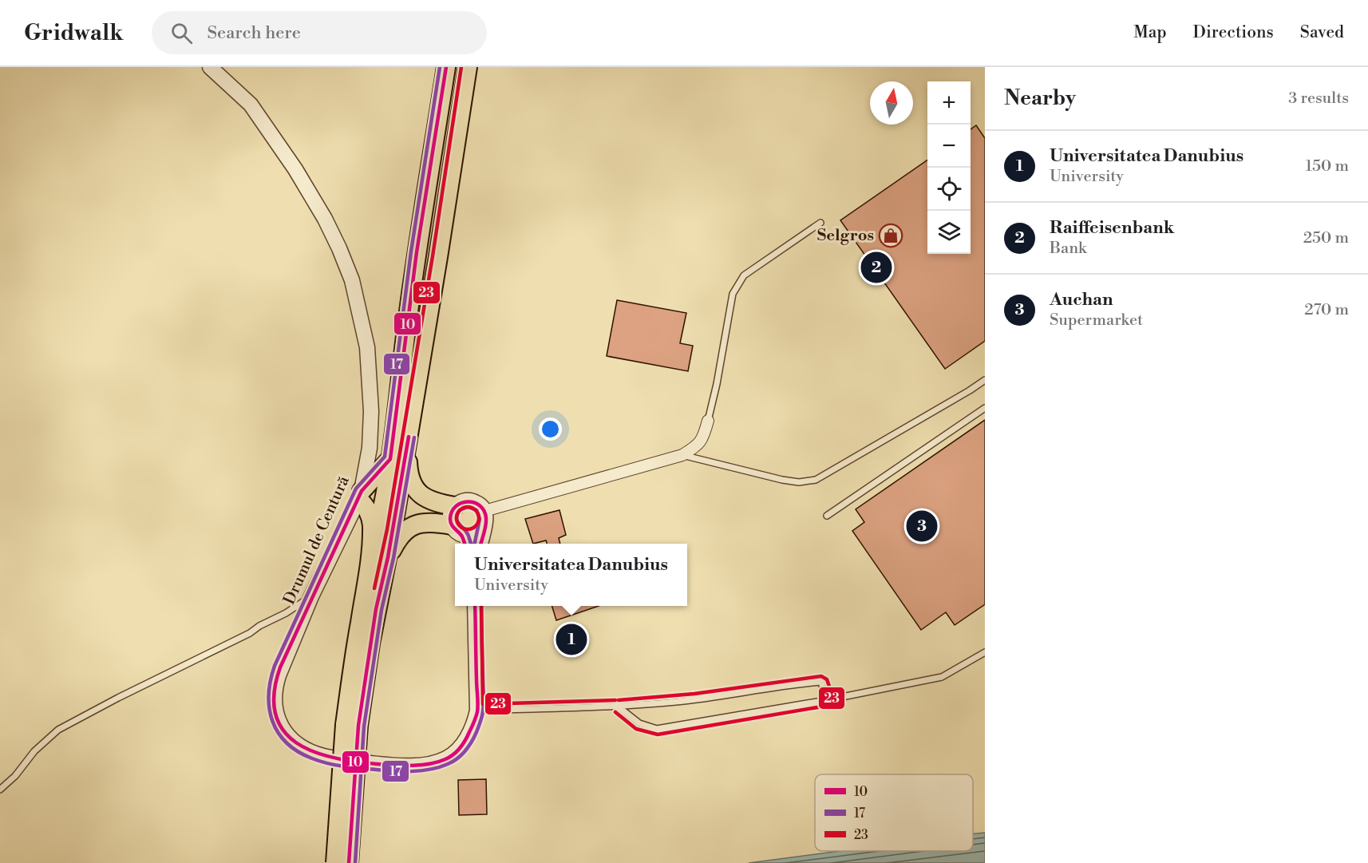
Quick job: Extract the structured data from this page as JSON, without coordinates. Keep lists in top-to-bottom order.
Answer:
{
  "streets": {
    "street": ["Drumul de Centură"]
  },
  "places": {
    "shop": ["Selgros"]
  },
  "lines": ["transit line 10", "transit line 17", "transit line 23"],
  "legend": ["10", "17", "23"],
  "north": "top",
  "page": {
    "header": "Gridwalk",
    "search": "Search here",
    "nav": ["Map", "Directions", "Saved"],
    "heading": ["Nearby", "3 results"],
    "map_buttons": ["+", "−"],
    "list": [
      {
        "mark": "1",
        "name": "Universitatea Danubius",
        "note": "University",
        "value": "150 m"
      },
      {
        "mark": "2",
        "name": "Raiffeisenbank",
        "note": "Bank",
        "value": "250 m"
      },
      {
        "mark": "3",
        "name": "Auchan",
        "note": "Supermarket",
        "value": "270 m"
      }
    ],
    "pins": ["2", "3", "1"],
    "popup": ["Universitatea Danubius", "University"]
  }
}
